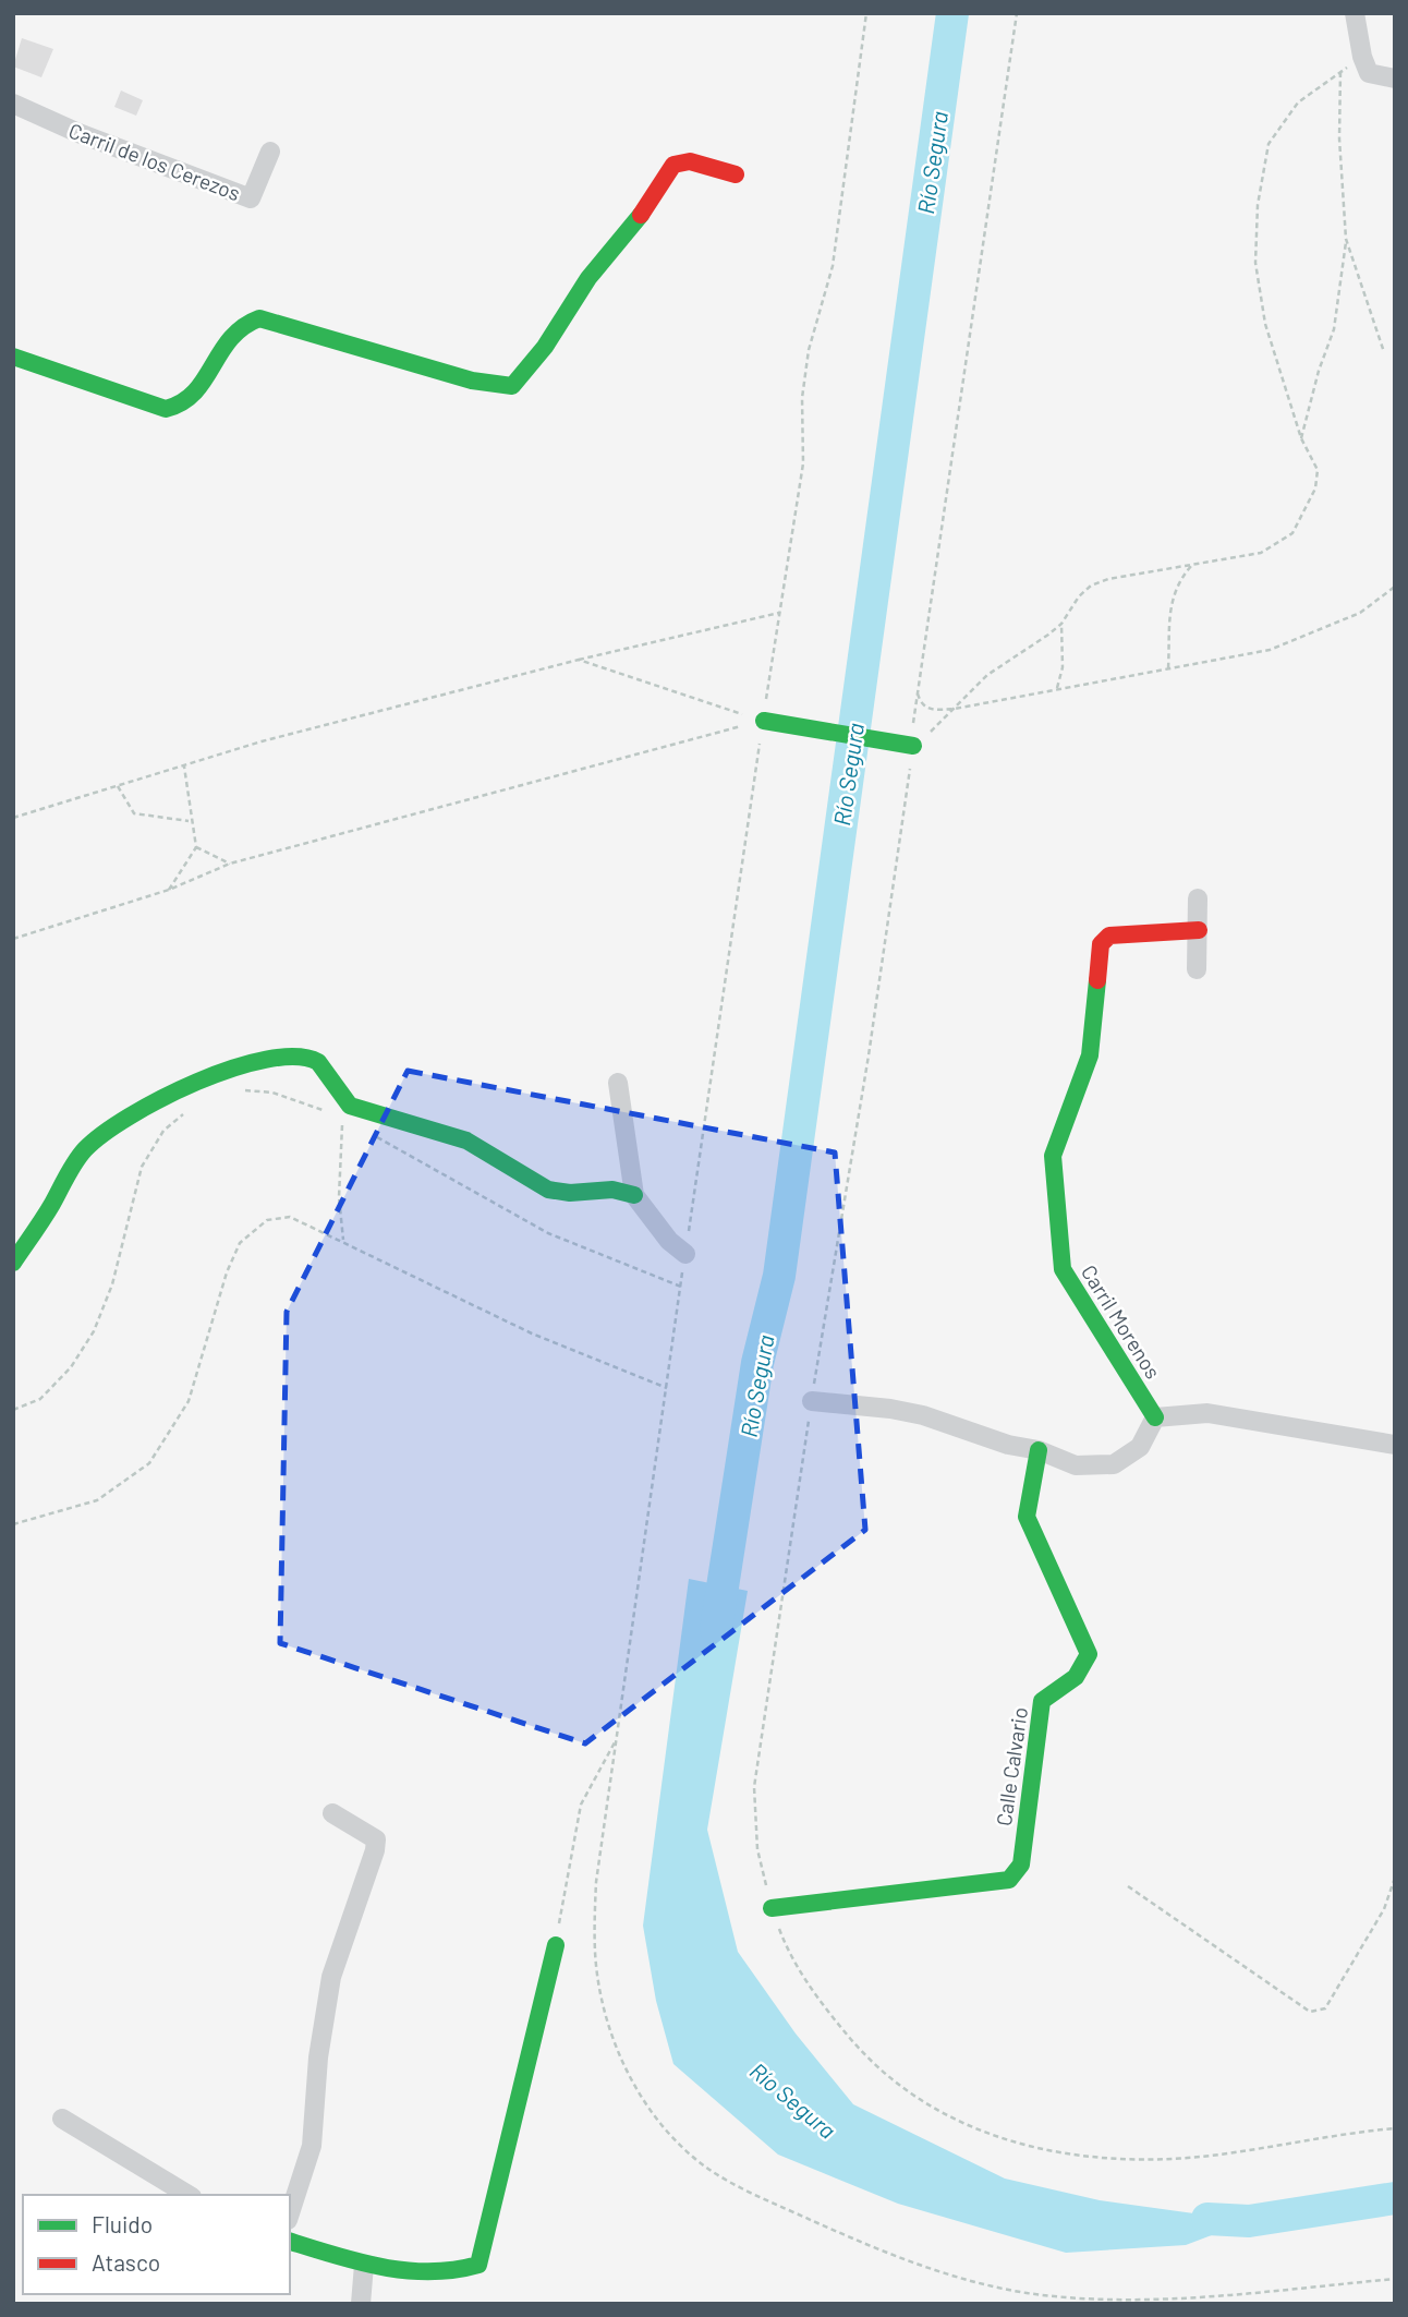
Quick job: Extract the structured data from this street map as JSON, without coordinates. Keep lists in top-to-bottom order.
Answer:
{
  "streets": {
    "street": ["Carril de los Cerezos", "Carril Morenos", "Calle Calvario"]
  },
  "water": ["Río Segura"],
  "legend": ["Fluido", "Atasco"]
}
